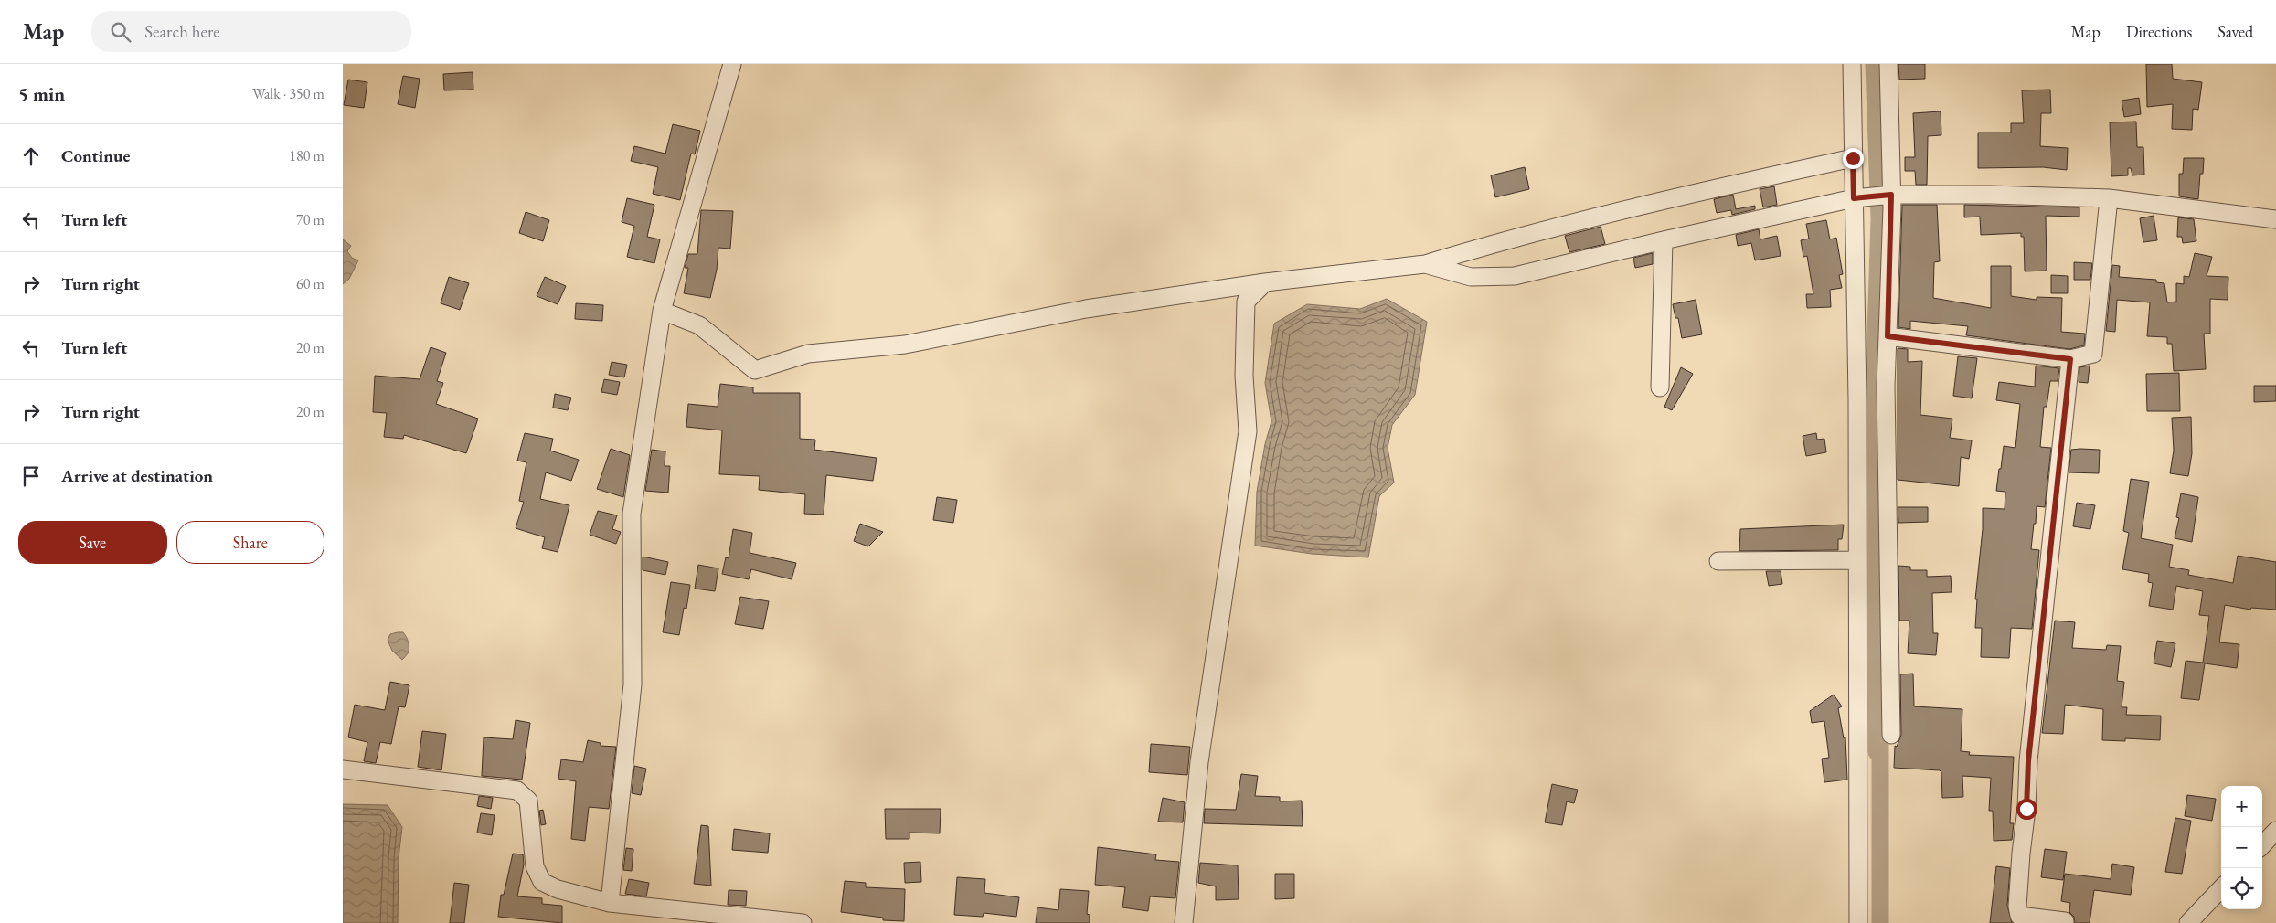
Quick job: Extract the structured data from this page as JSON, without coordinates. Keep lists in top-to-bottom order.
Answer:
{
  "page": {
    "header": "Map",
    "search": "Search here",
    "nav": ["Map", "Directions", "Saved"],
    "heading": ["5 min", "Walk · 350 m"],
    "list": [
      ["Continue", "180 m"],
      ["Turn left", "70 m"],
      ["Turn right", "60 m"],
      ["Turn left", "20 m"],
      ["Turn right", "20 m"],
      "Arrive at destination"
    ],
    "buttons": ["Save", "Share"],
    "map_buttons": ["+", "−"]
  }
}
